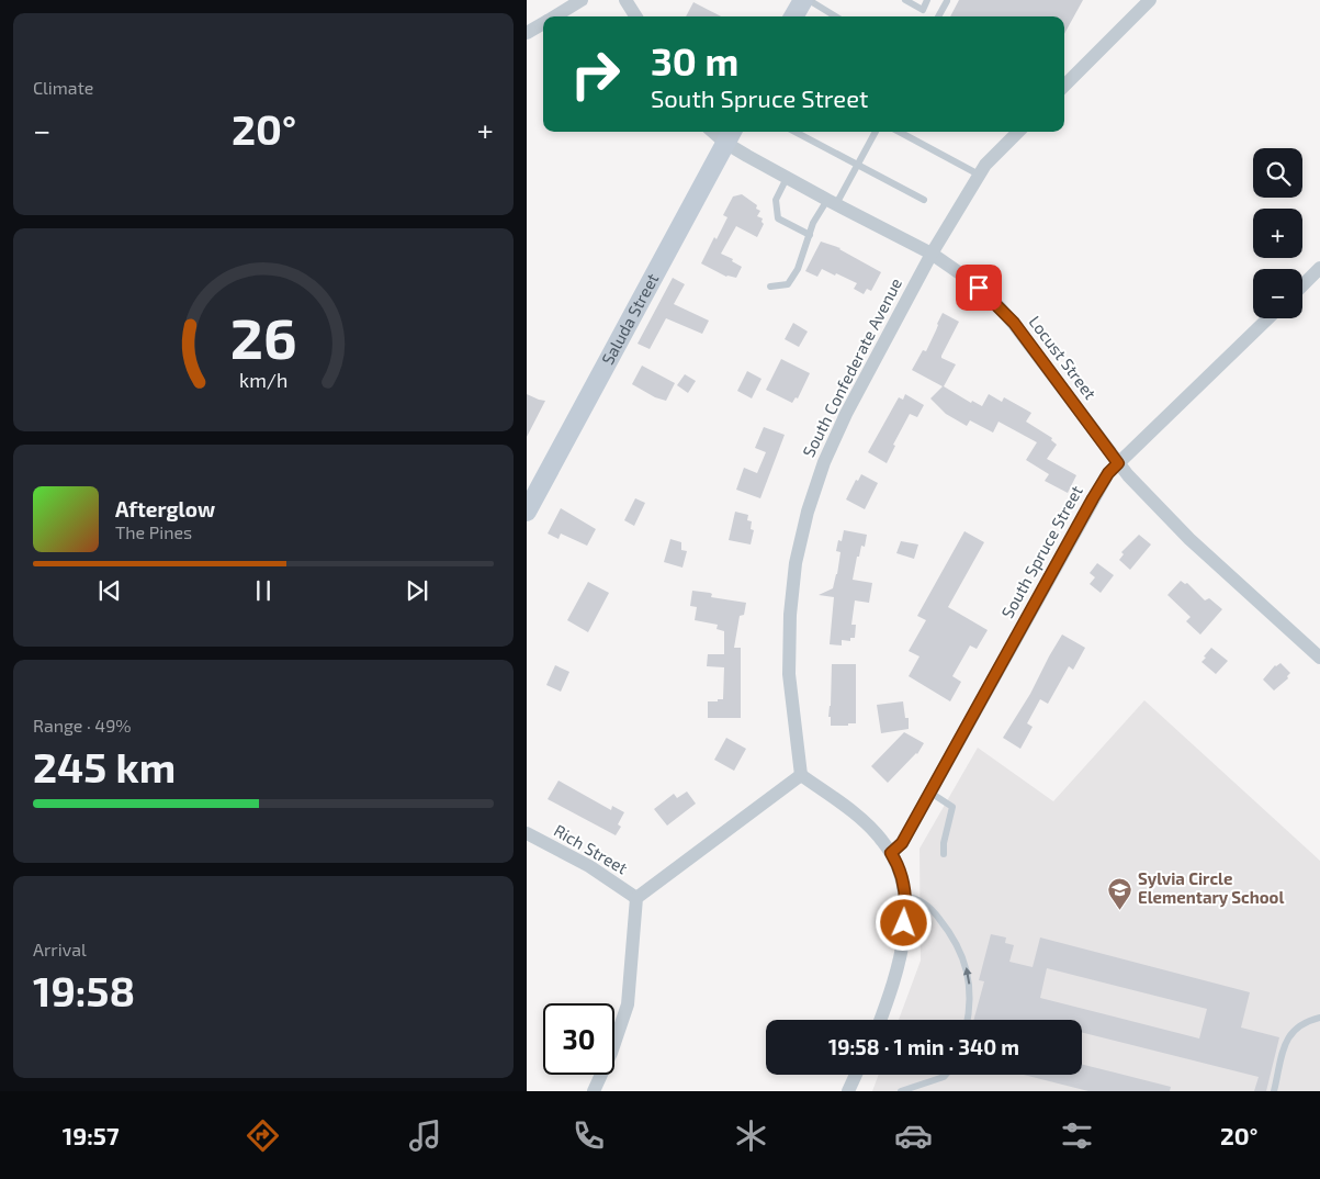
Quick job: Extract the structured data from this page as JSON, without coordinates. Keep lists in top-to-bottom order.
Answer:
{
  "streets": {
    "main road": ["Saluda Street"],
    "street": [
      "Locust Street",
      "South Confederate Avenue",
      "South Spruce Street",
      "Rich Street"
    ]
  },
  "crossings": [
    ["Saluda Street", "Locust Street"],
    ["Locust Street", "South Confederate Avenue"],
    ["Locust Street", "South Spruce Street"]
  ],
  "places": {
    "school or university": ["Sylvia Circle Elementary School"]
  },
  "page": {
    "tile": [
      "Climate",
      ["Range · 49%", "245 km"],
      ["Arrival", "19:58"]
    ],
    "turn": ["30 m", "South Spruce Street"],
    "heat": ["−", "20°", "+"],
    "map_buttons": ["+", "−"],
    "song": ["Afterglow", "The Pines"],
    "limit": "30",
    "trip": "19:58 · 1 min · 340 m",
    "tabs": ["19:57", "20°"],
    "gauge": ["26", "km/h"]
  }
}
